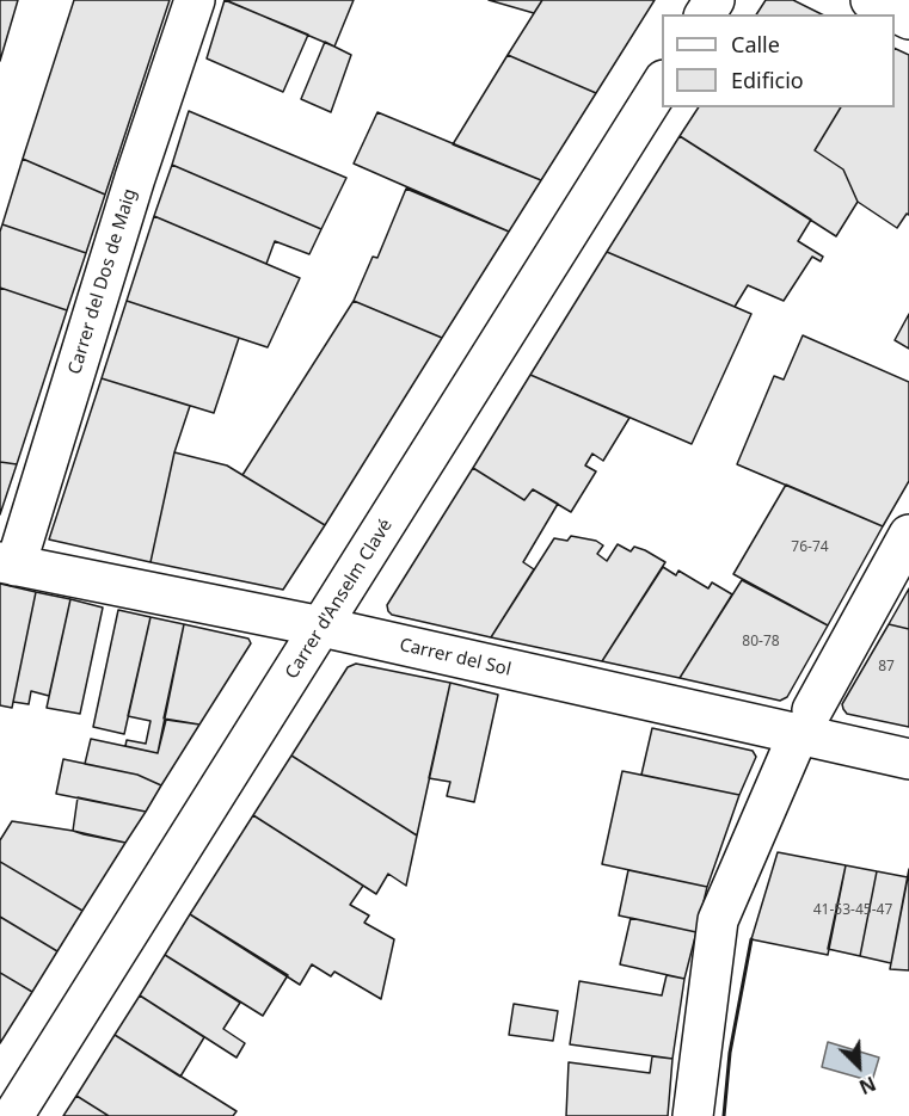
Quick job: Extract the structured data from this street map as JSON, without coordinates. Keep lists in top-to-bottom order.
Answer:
{
  "streets": {
    "street": ["Carrer del Dos de Maig", "Carrer d'Anselm Clavé", "Carrer del Sol"]
  },
  "crossings": [
    ["Carrer del Dos de Maig", "Carrer del Sol"],
    ["Carrer d'Anselm Clavé", "Carrer del Sol"]
  ],
  "house_numbers": [
    "76-74",
    "80-78",
    "87",
    "41-53-45-47"
  ],
  "legend": ["Calle", "Edificio"],
  "north": "bottom right"
}
